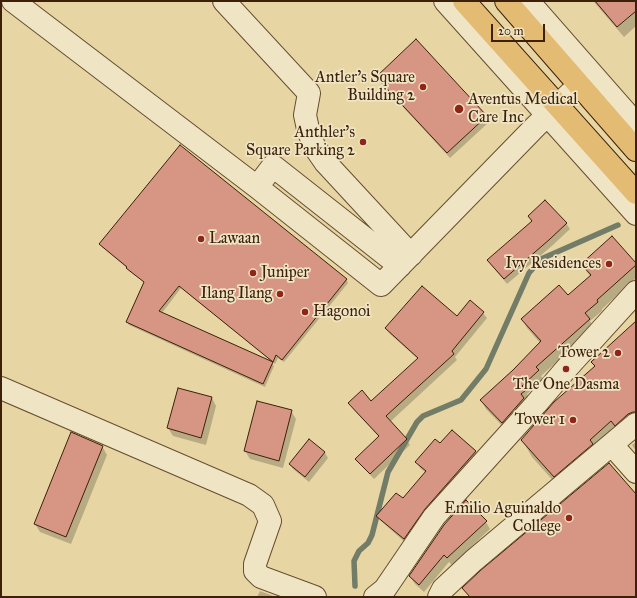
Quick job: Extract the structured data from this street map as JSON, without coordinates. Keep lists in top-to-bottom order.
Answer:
{
  "places": [
    "Antler's Square Building 2",
    "Aventus Medical Care Inc",
    "Anthler's Square Parking 2",
    "Lawaan",
    "Ivy Residences",
    "Juniper",
    "Ilang Ilang",
    "Hagonoi",
    "Tower 2",
    "The One Dasma",
    "Tower 1",
    "Emilio Aguinaldo College"
  ],
  "scale_bar": "20 m"
}
